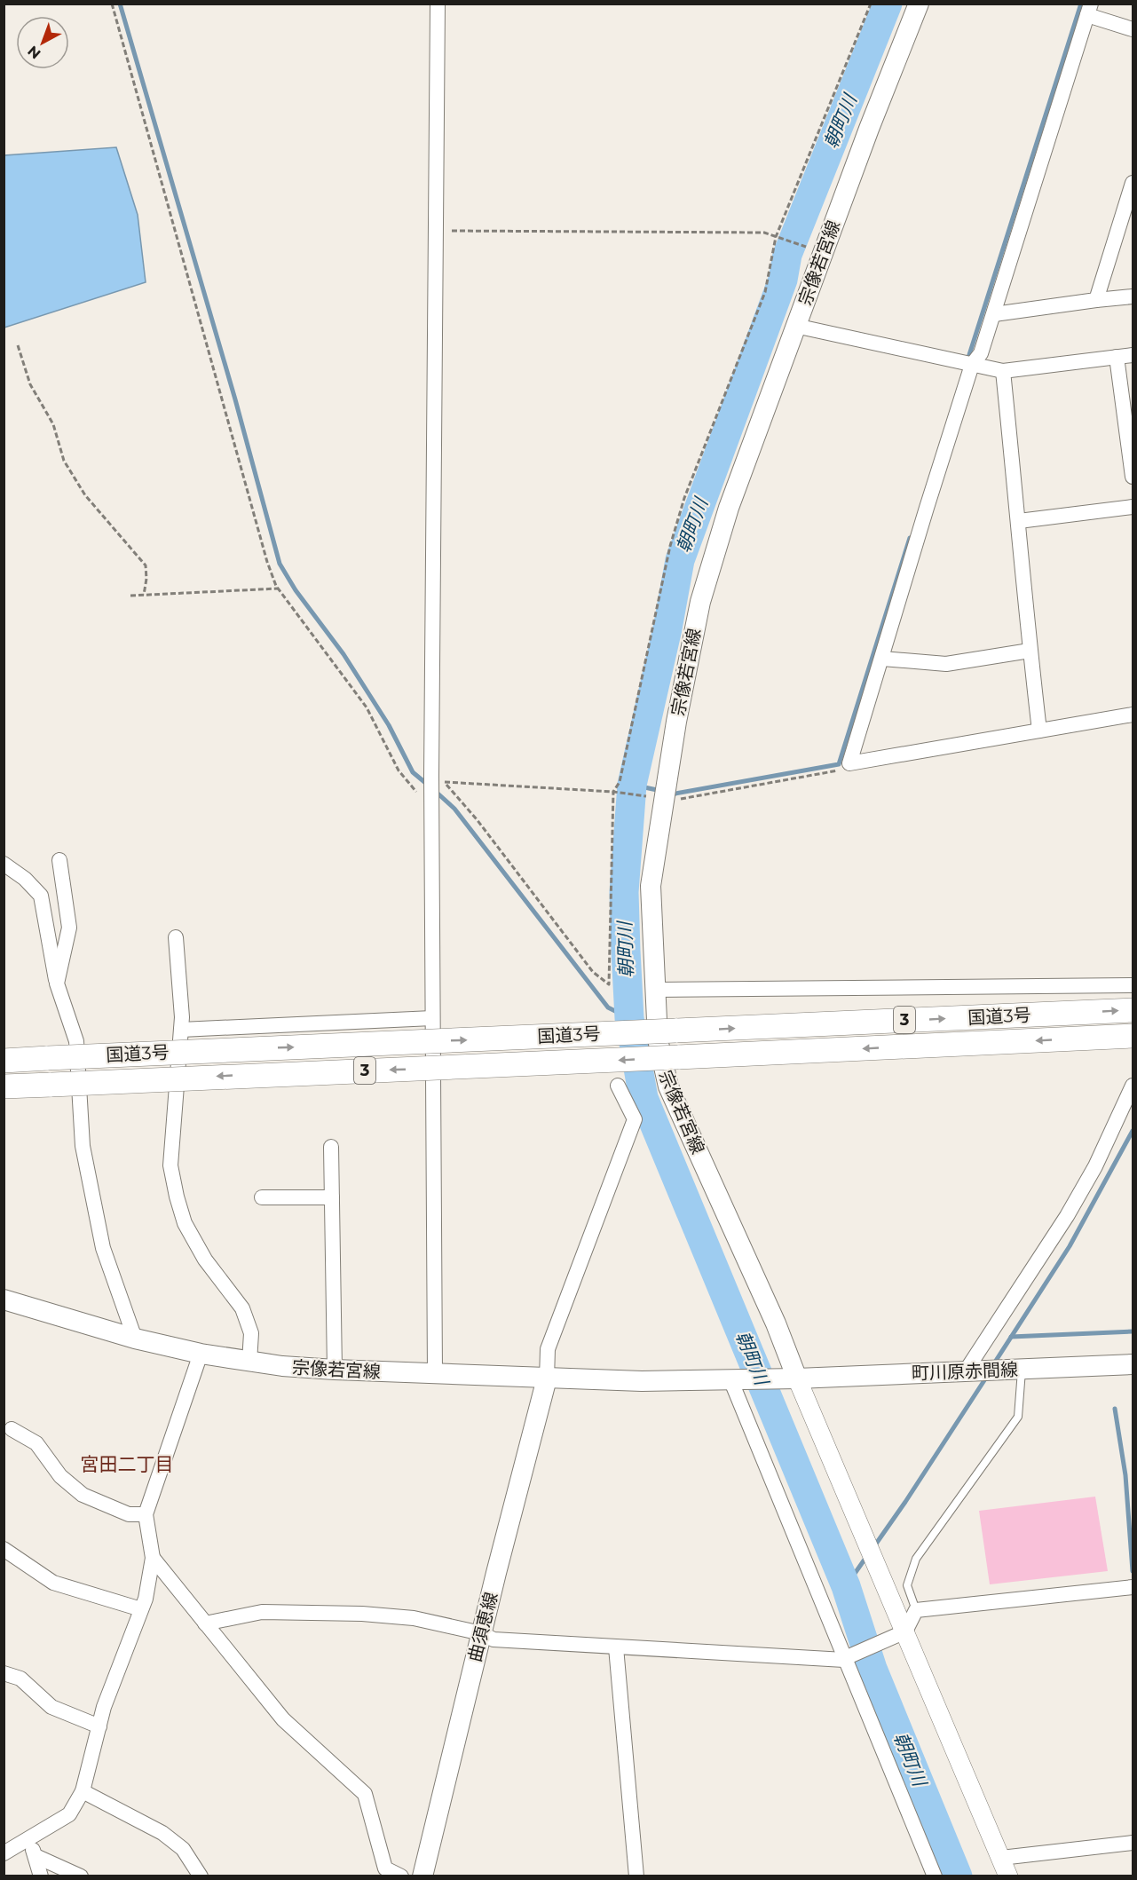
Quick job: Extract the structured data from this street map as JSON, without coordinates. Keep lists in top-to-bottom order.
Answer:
{
  "streets": {
    "highway": ["国道3号", "3"],
    "main road": ["宗像若宮線", "町川原赤間線", "曲須恵線"]
  },
  "crossings": [
    ["宗像若宮線", "町川原赤間線"],
    ["宗像若宮線", "曲須恵線"]
  ],
  "districts": ["宮田二丁目"],
  "water": ["朝町川"],
  "north": "bottom left"
}
